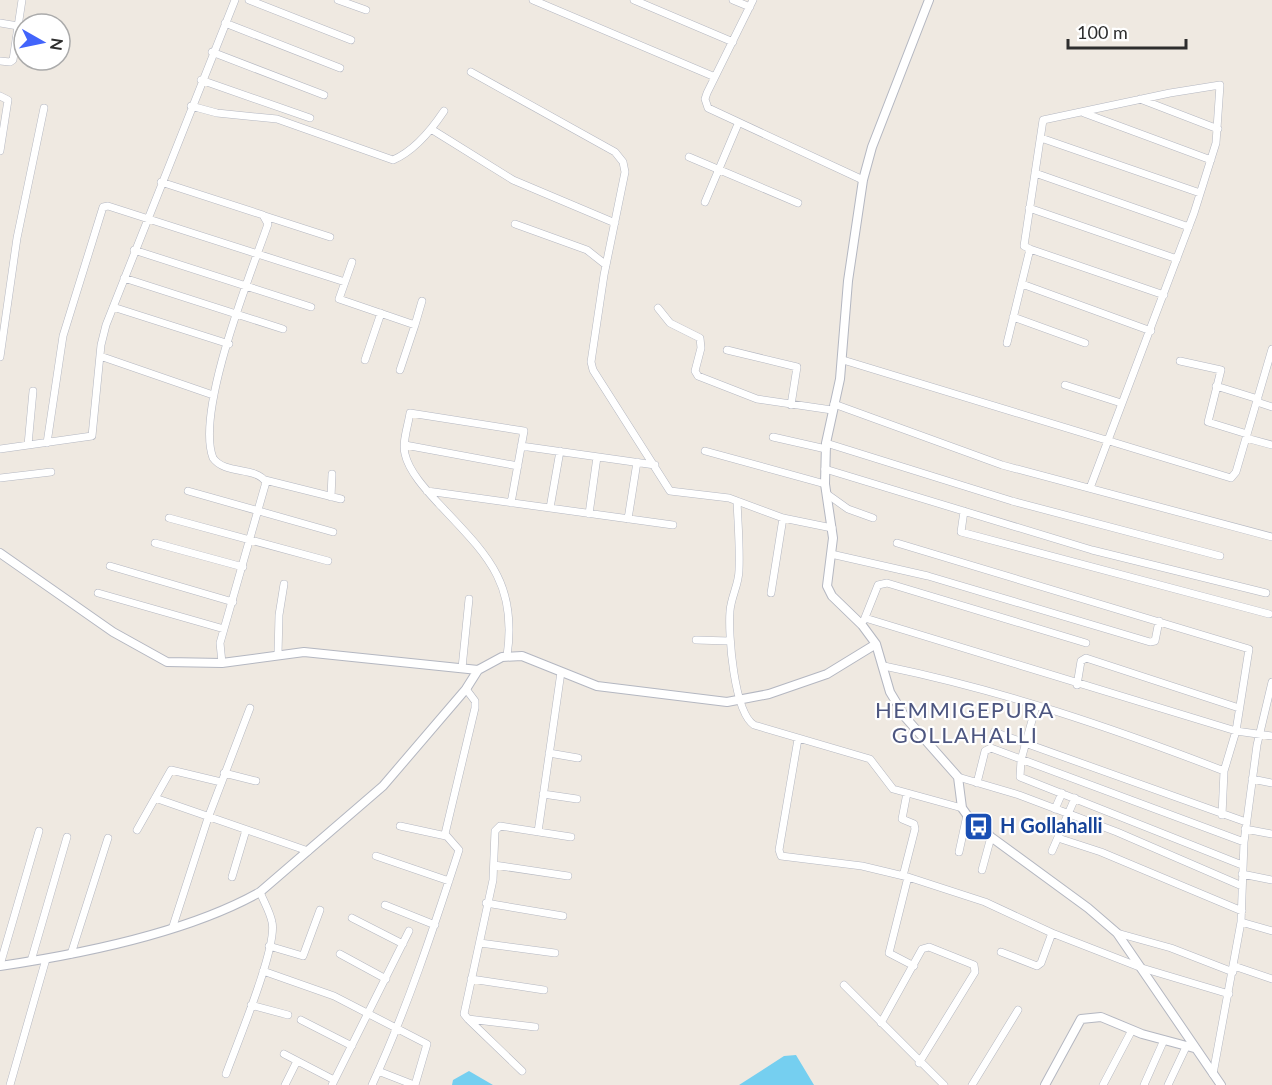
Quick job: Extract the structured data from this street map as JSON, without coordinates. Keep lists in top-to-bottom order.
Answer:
{
  "districts": ["HEMMIGEPURA GOLLAHALLI"],
  "places": {
    "bus stop": ["H Gollahalli"]
  },
  "scale_bar": "100 m",
  "north": "right"
}
